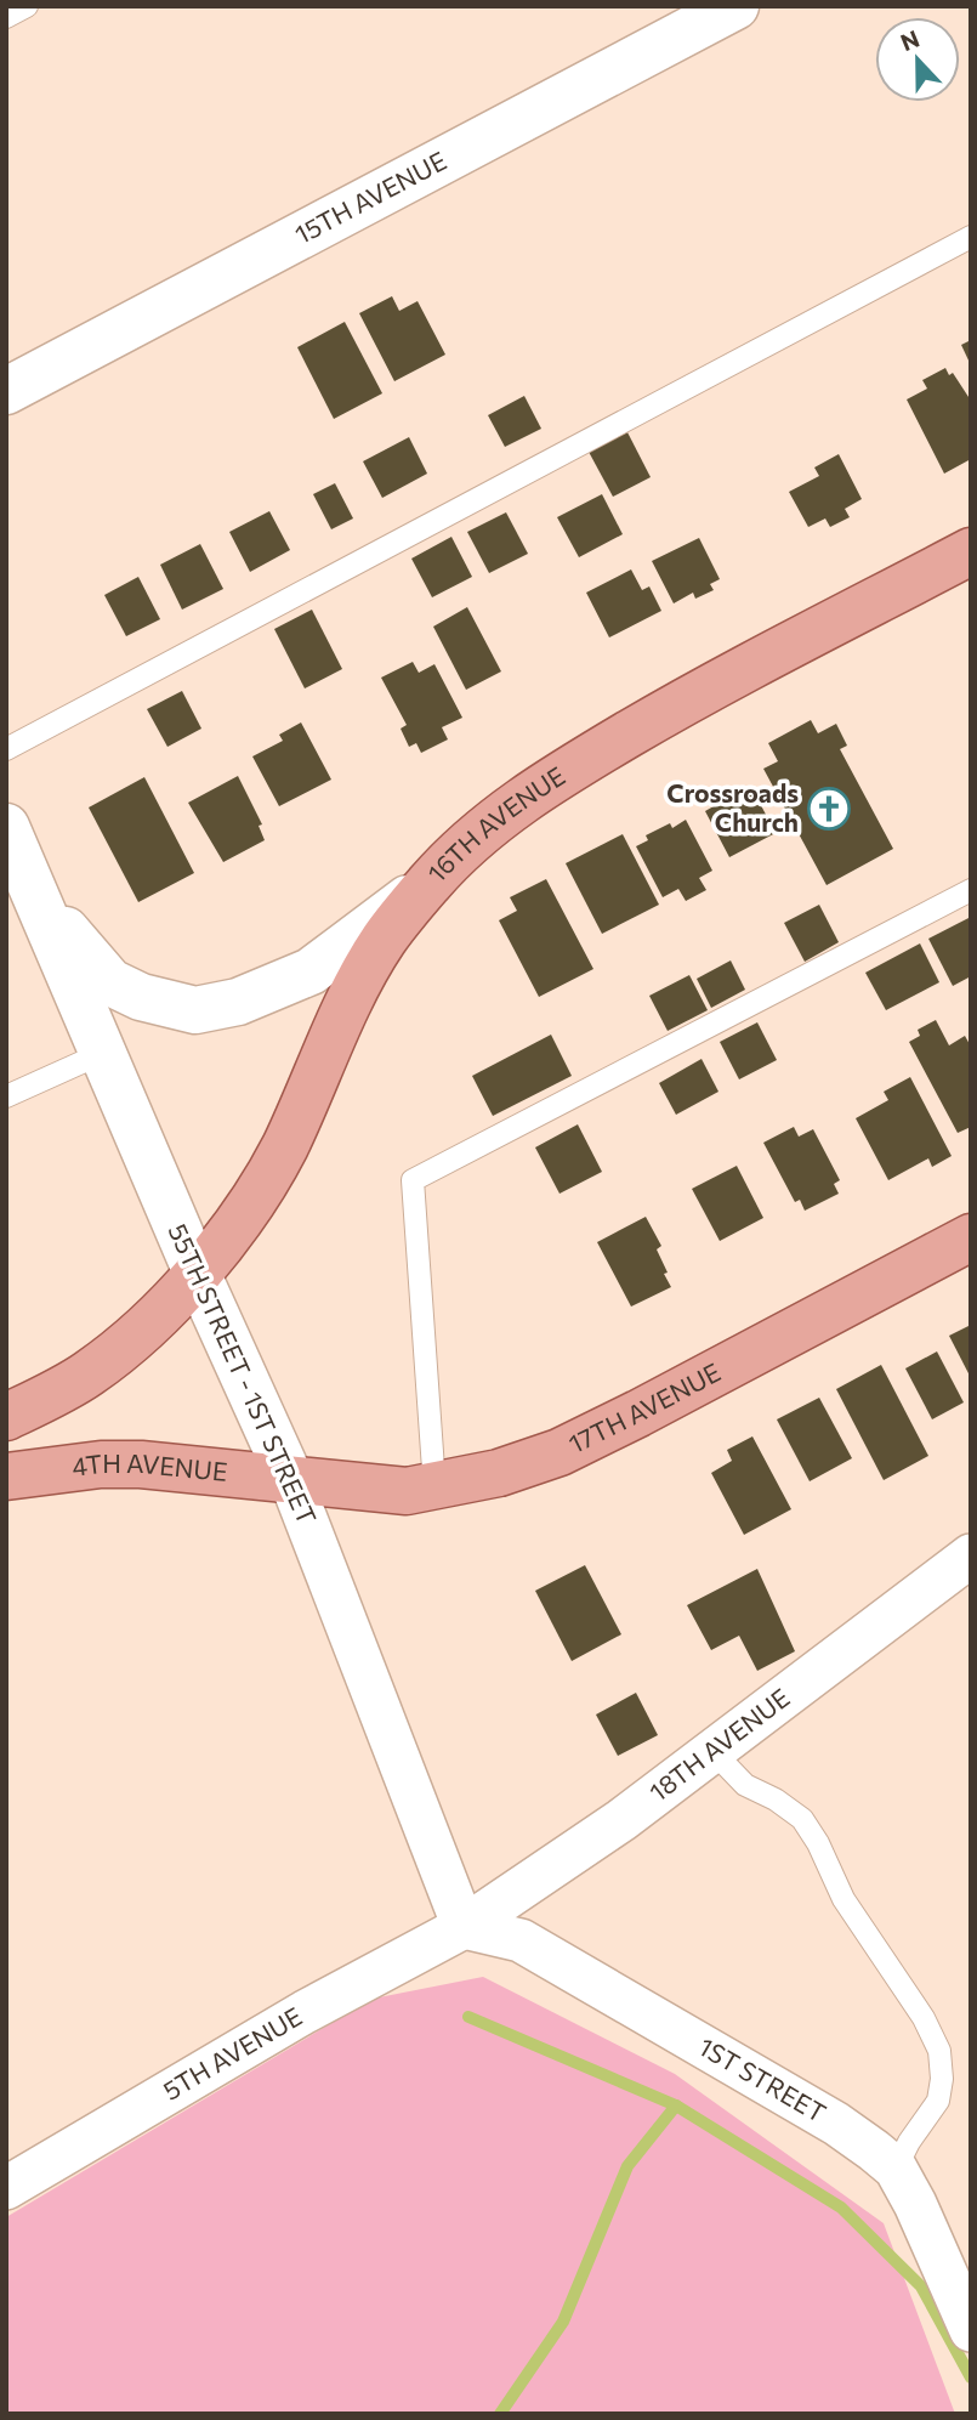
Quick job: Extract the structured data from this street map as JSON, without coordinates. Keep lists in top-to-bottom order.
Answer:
{
  "streets": {
    "main road": ["16TH AVENUE", "17TH AVENUE", "4TH AVENUE"],
    "street": [
      "15TH AVENUE",
      "55TH STREET - 1ST STREET",
      "18TH AVENUE",
      "5TH AVENUE",
      "1ST STREET"
    ]
  },
  "crossings": [
    ["16TH AVENUE", "55TH STREET - 1ST STREET"],
    ["55TH STREET - 1ST STREET", "17TH AVENUE"],
    ["55TH STREET - 1ST STREET", "4TH AVENUE"],
    ["55TH STREET - 1ST STREET", "18TH AVENUE"],
    ["55TH STREET - 1ST STREET", "5TH AVENUE"],
    ["55TH STREET - 1ST STREET", "1ST STREET"],
    ["17TH AVENUE", "4TH AVENUE"],
    ["18TH AVENUE", "5TH AVENUE"],
    ["18TH AVENUE", "1ST STREET"],
    ["5TH AVENUE", "1ST STREET"]
  ],
  "places": {
    "church": ["Crossroads Church"]
  },
  "north": "top"
}
